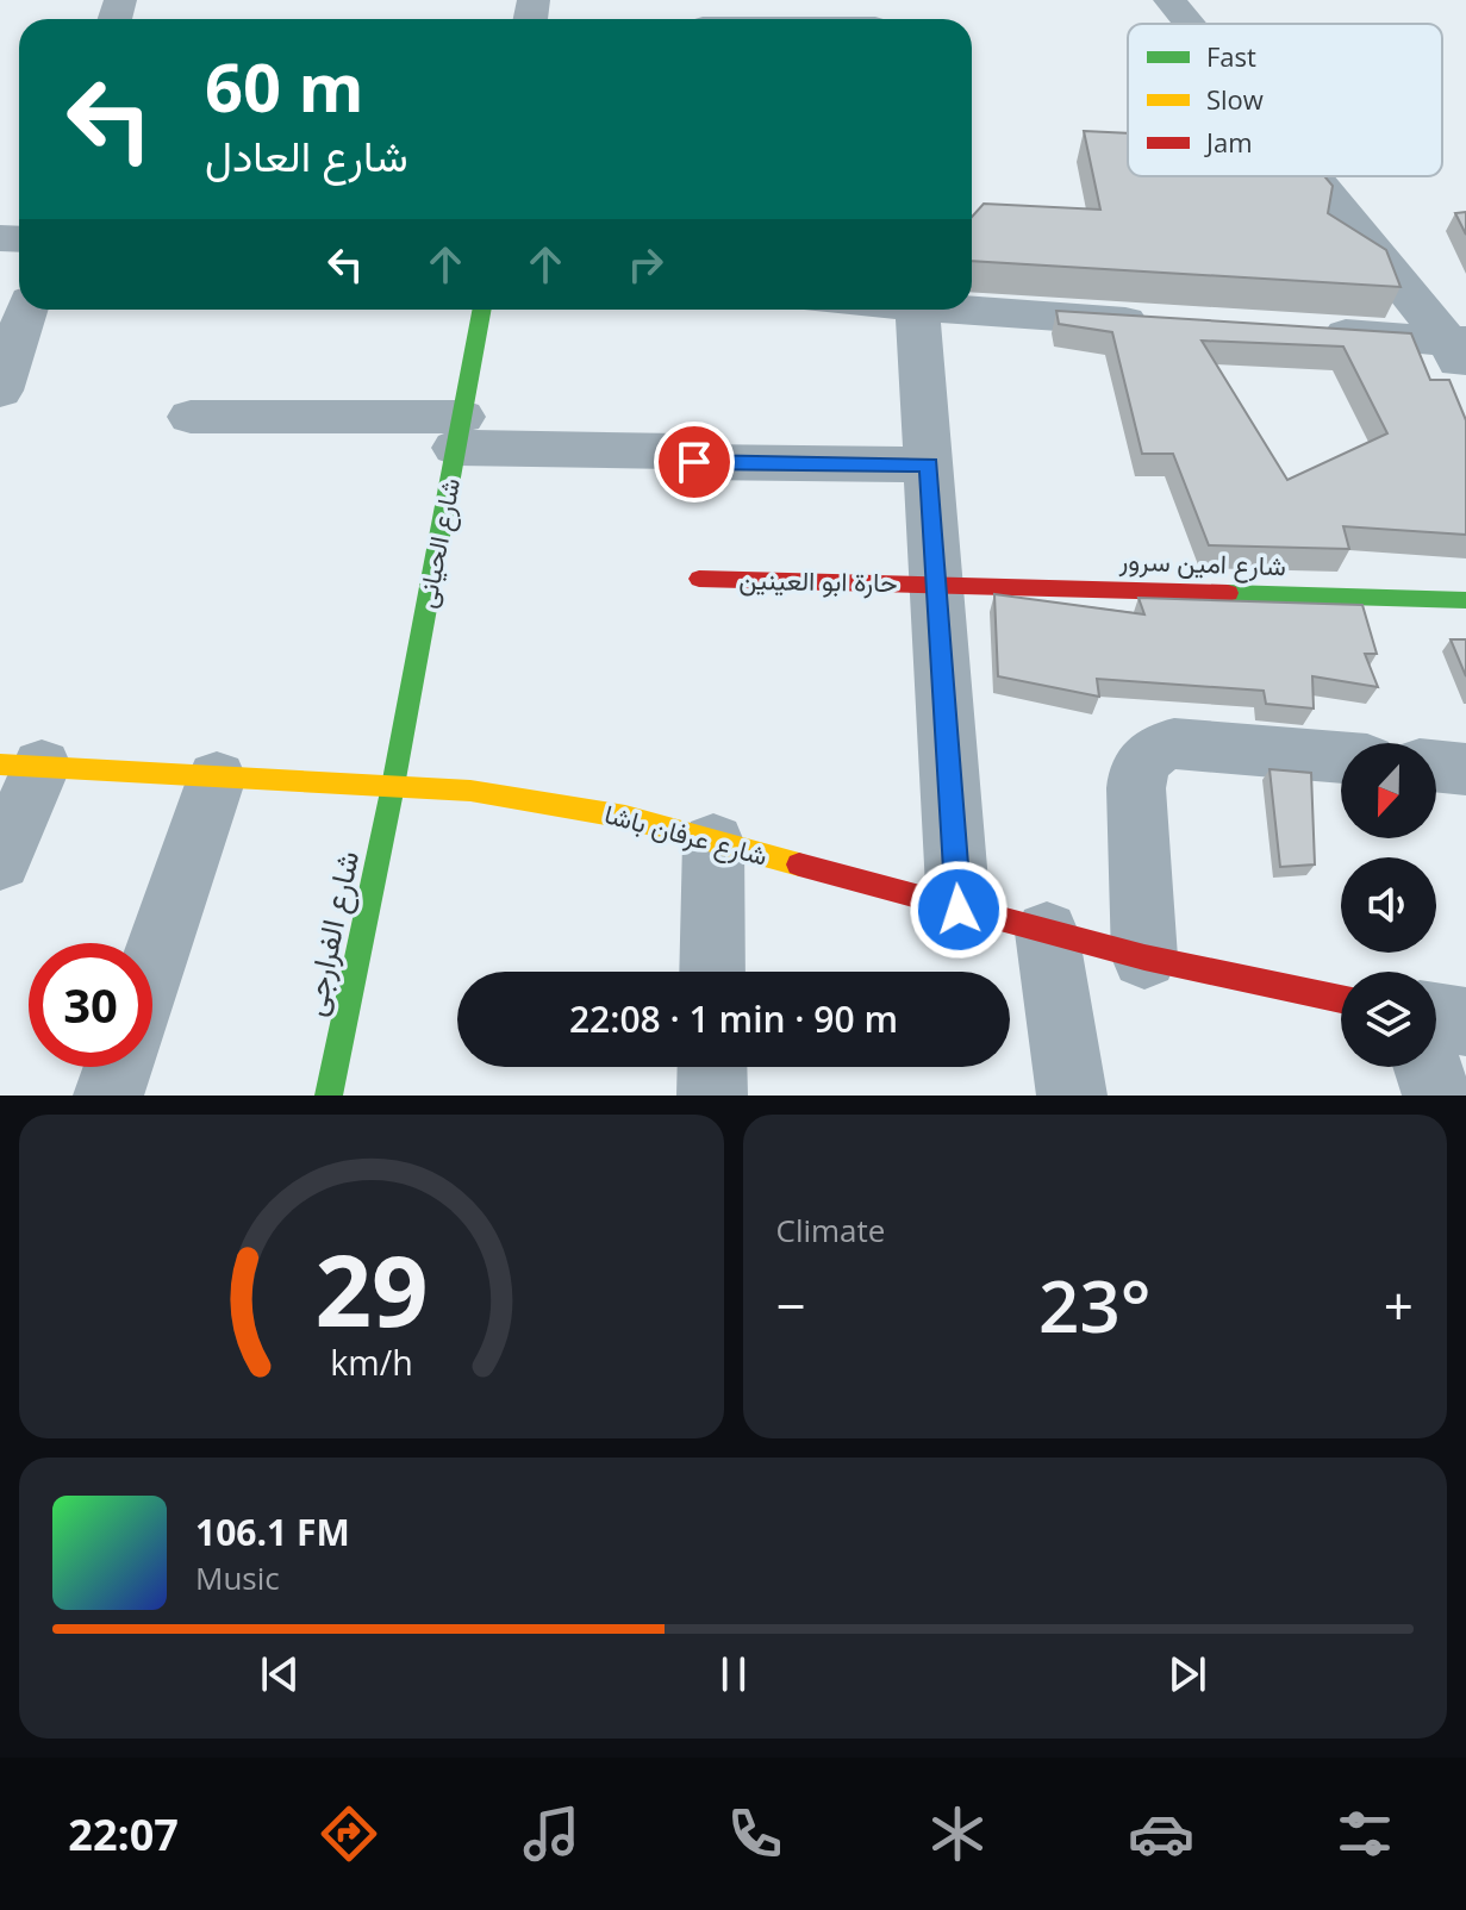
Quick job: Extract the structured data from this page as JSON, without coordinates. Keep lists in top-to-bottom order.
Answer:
{
  "streets": {
    "street": [
      "شارع الحيانى",
      "شارع امين سرور",
      "حارة ابو العينين",
      "شارع عرفان باشا",
      "شارع الفرارجى"
    ]
  },
  "crossings": [
    ["شارع الحيانى", "شارع عرفان باشا"],
    ["شارع الحيانى", "شارع الفرارجى"],
    ["شارع امين سرور", "حارة ابو العينين"],
    ["شارع عرفان باشا", "شارع الفرارجى"]
  ],
  "legend": ["Fast", "Slow", "Jam"],
  "north": "bottom",
  "page": {
    "turn": ["60 m", "شارع العادل"],
    "limit": "30",
    "trip": "22:08 · 1 min · 90 m",
    "tile": "Climate",
    "heat": ["−", "23°", "+"],
    "song": ["106.1 FM", "Music"],
    "tabs": "22:07",
    "gauge": ["29", "km/h"]
  }
}
